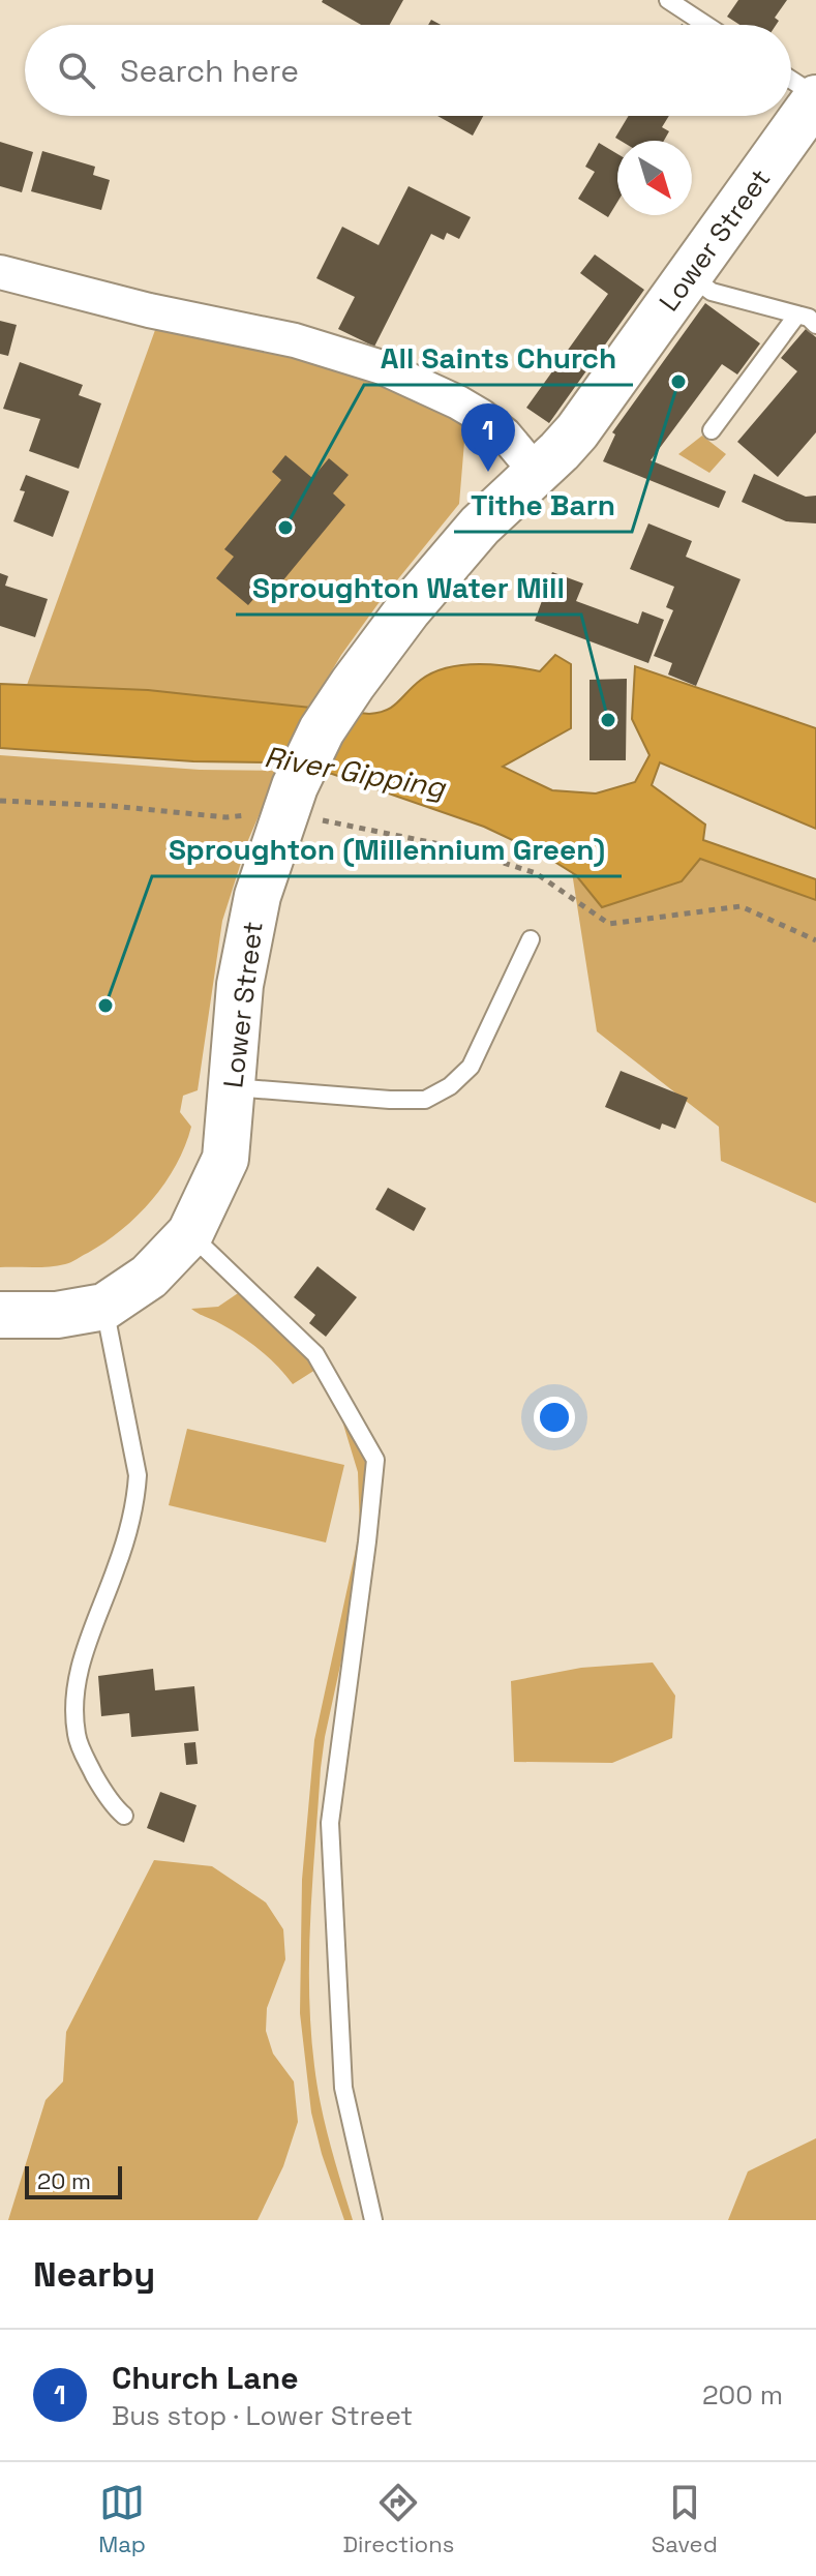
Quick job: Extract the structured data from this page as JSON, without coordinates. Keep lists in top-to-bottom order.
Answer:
{
  "streets": {
    "street": ["Lower Street"]
  },
  "water": ["River Gipping"],
  "places": [
    "Tithe Barn",
    "All Saints Church",
    "Sproughton Water Mill",
    "Sproughton (Millennium Green)"
  ],
  "scale_bar": "20 m",
  "north": "bottom right",
  "page": {
    "search": "Search here",
    "pins": "1",
    "scale": "20 m",
    "heading": "Nearby",
    "list": [
      {
        "mark": "1",
        "name": "Church Lane",
        "note": "Bus stop · Lower Street",
        "value": "200 m"
      }
    ],
    "nav": ["Map", "Directions", "Saved"]
  }
}
